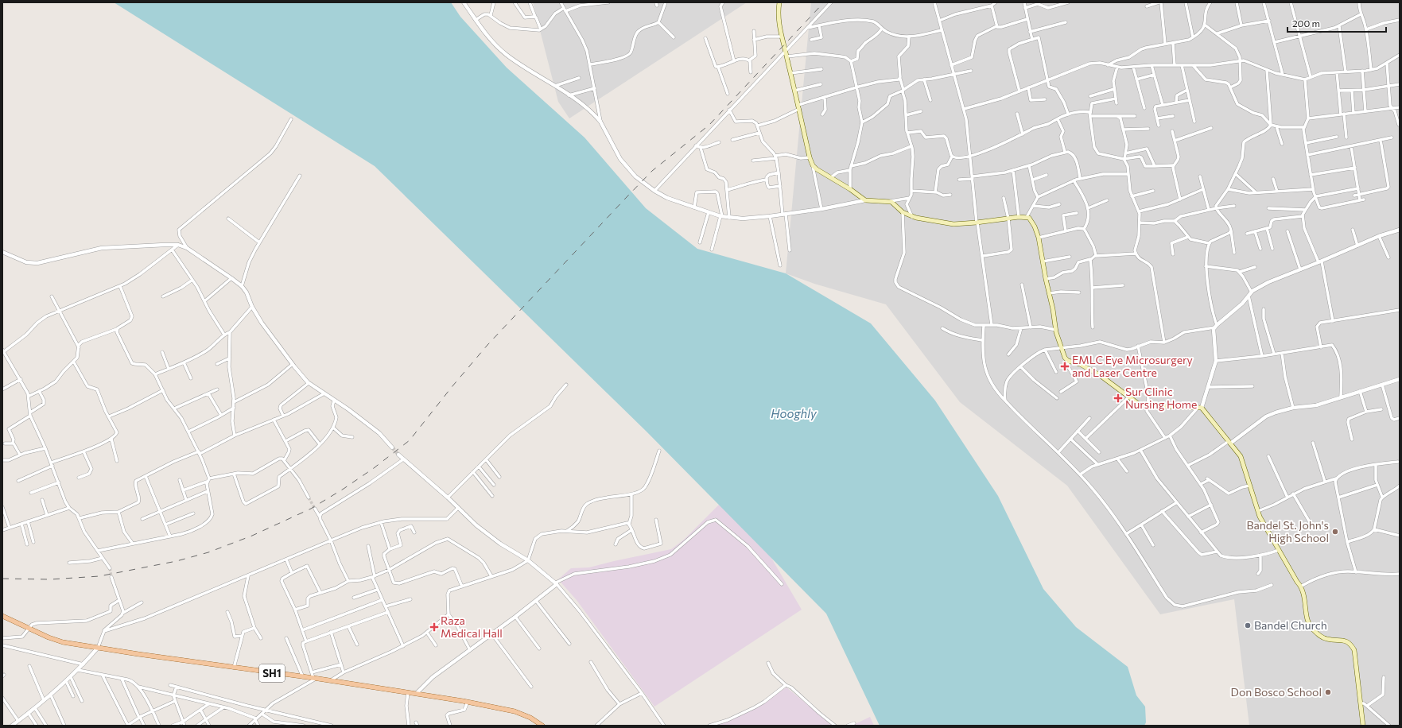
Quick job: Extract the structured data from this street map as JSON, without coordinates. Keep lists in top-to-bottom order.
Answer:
{
  "streets": {
    "main road": ["SH1"]
  },
  "water": ["Hooghly"],
  "places": {
    "health": ["EMLC Eye Microsurgery and Laser Centre", "Sur Clinic Nursing Home", "Raza Medical Hall"],
    "other": ["Bandel St. John's High School", "Bandel Church", "Don Bosco School"]
  },
  "scale_bar": "200 m"
}
